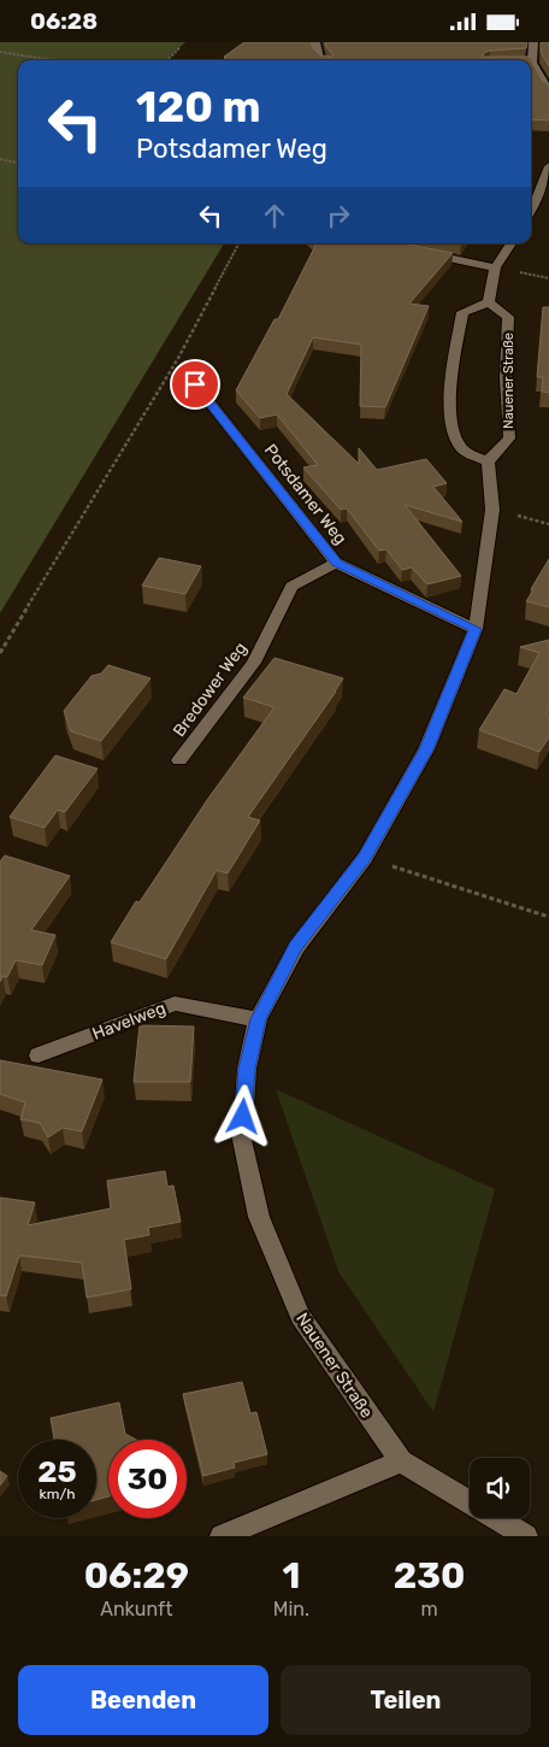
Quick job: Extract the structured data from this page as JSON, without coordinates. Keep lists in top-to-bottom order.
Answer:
{
  "streets": {
    "street": [
      "Nauener Straße",
      "Potsdamer Weg",
      "Bredower Weg",
      "Havelweg"
    ]
  },
  "crossings": [
    ["Nauener Straße", "Potsdamer Weg"],
    ["Nauener Straße", "Havelweg"],
    ["Potsdamer Weg", "Bredower Weg"]
  ],
  "page": {
    "status": "06:28",
    "turn": ["120 m", "Potsdamer Weg"],
    "speed": "25 km/h",
    "limit": "30",
    "eta": [
      "06:29",
      "Ankunft",
      "1",
      "Min.",
      "230",
      "m"
    ],
    "buttons": ["Beenden", "Teilen"]
  }
}
